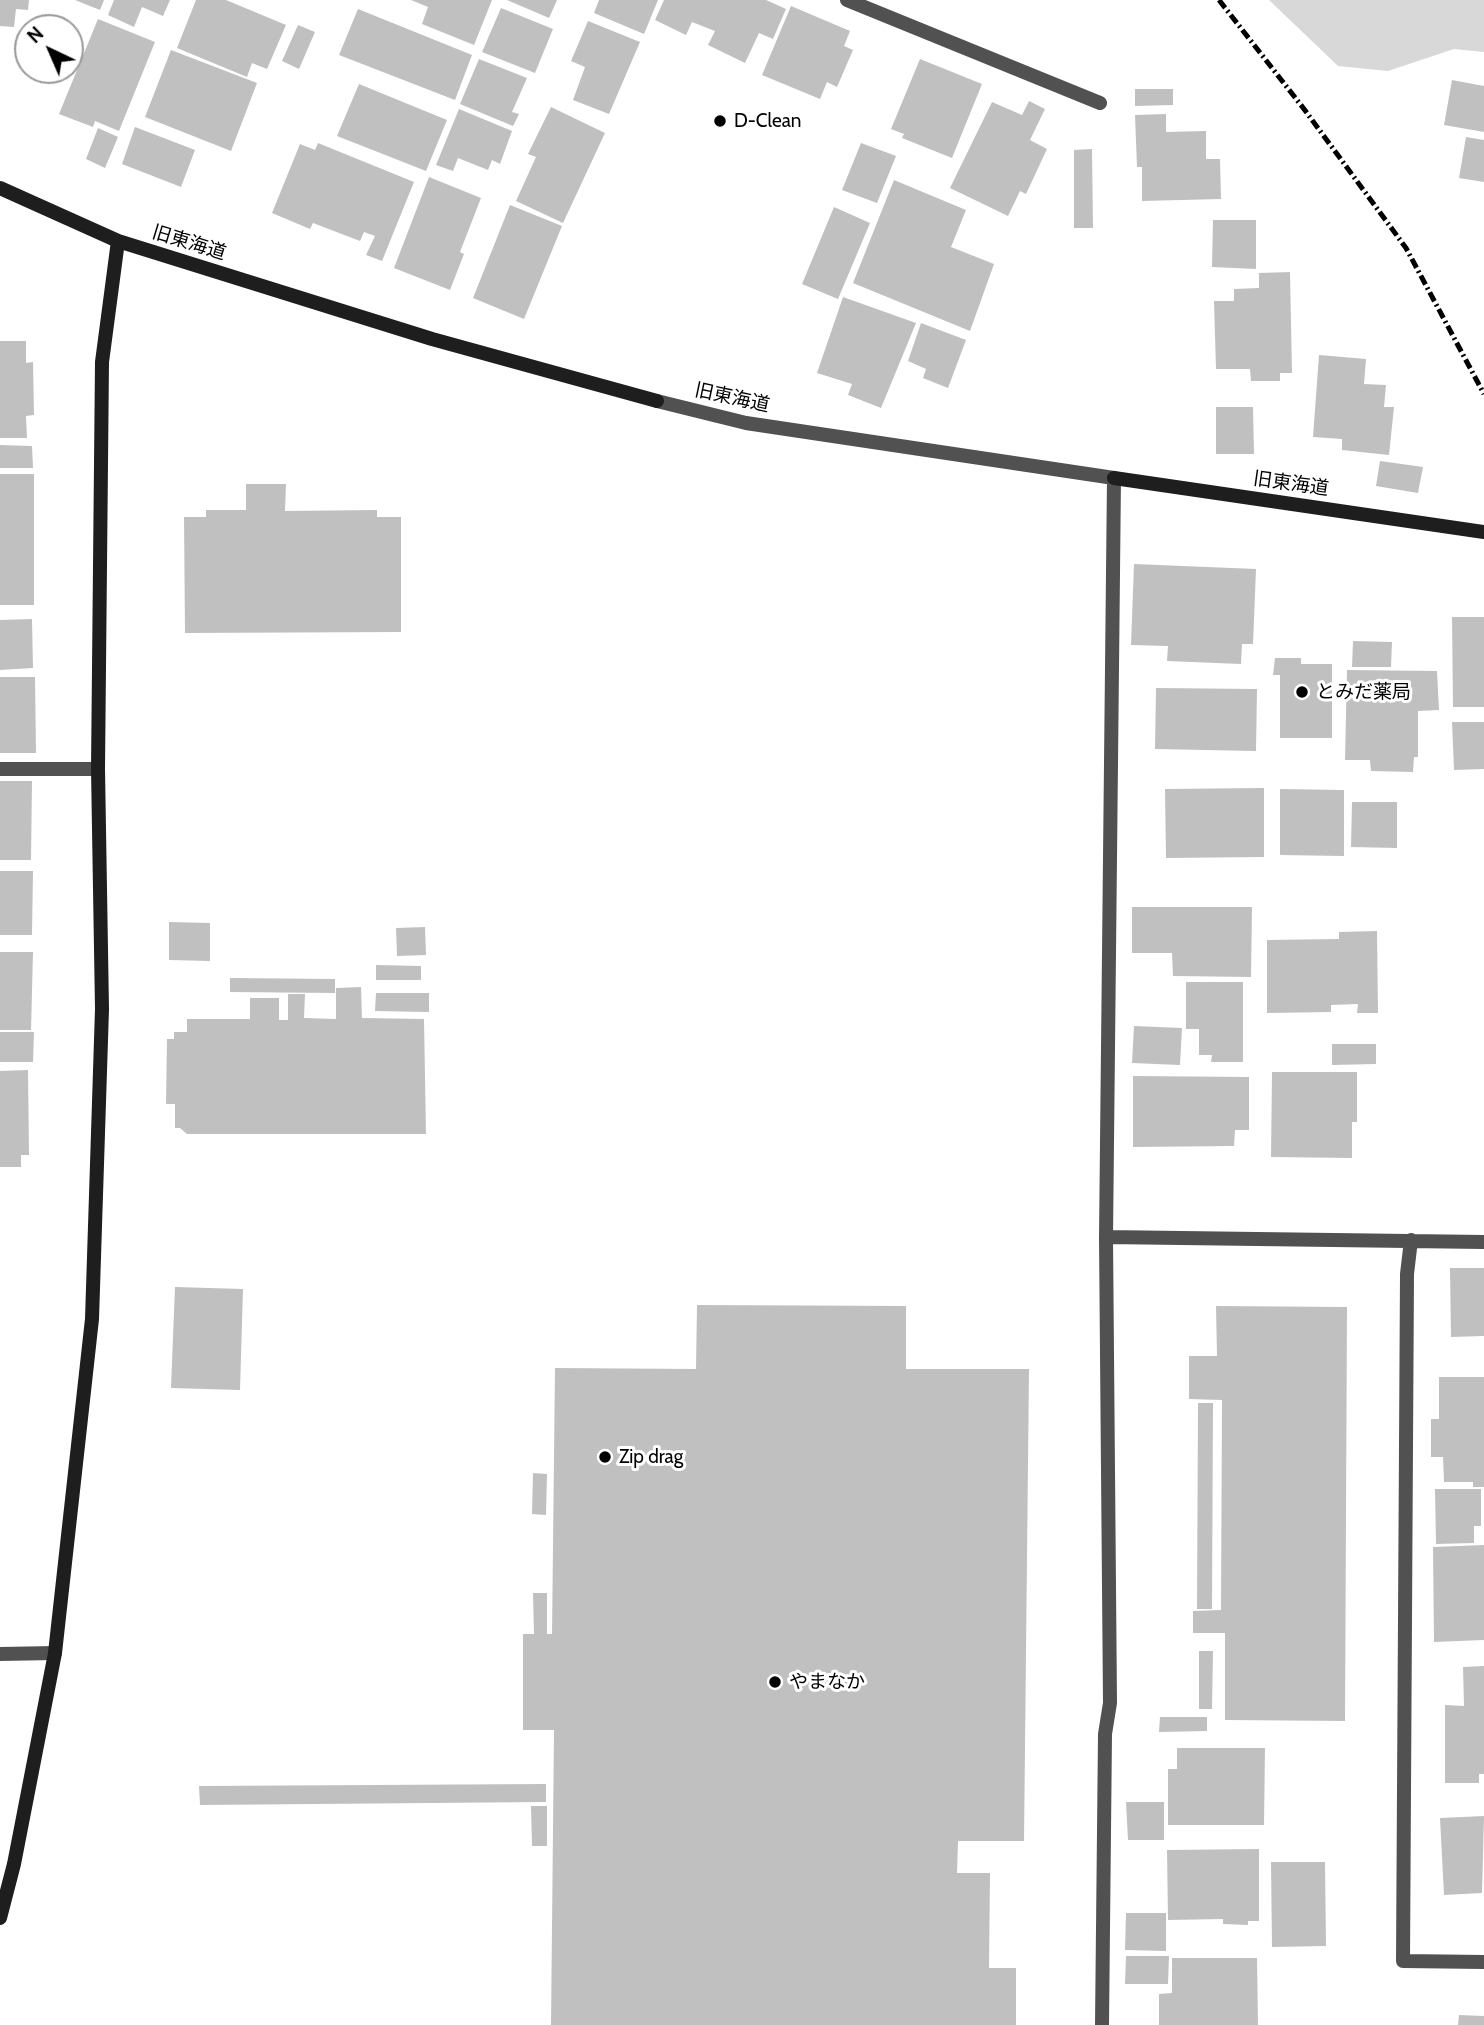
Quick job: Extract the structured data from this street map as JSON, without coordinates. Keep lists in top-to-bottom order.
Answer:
{
  "streets": {
    "street": ["旧東海道"]
  },
  "places": [
    "D-Clean",
    "とみだ薬局",
    "Zip drag",
    "やまなか"
  ],
  "north": "top left"
}
